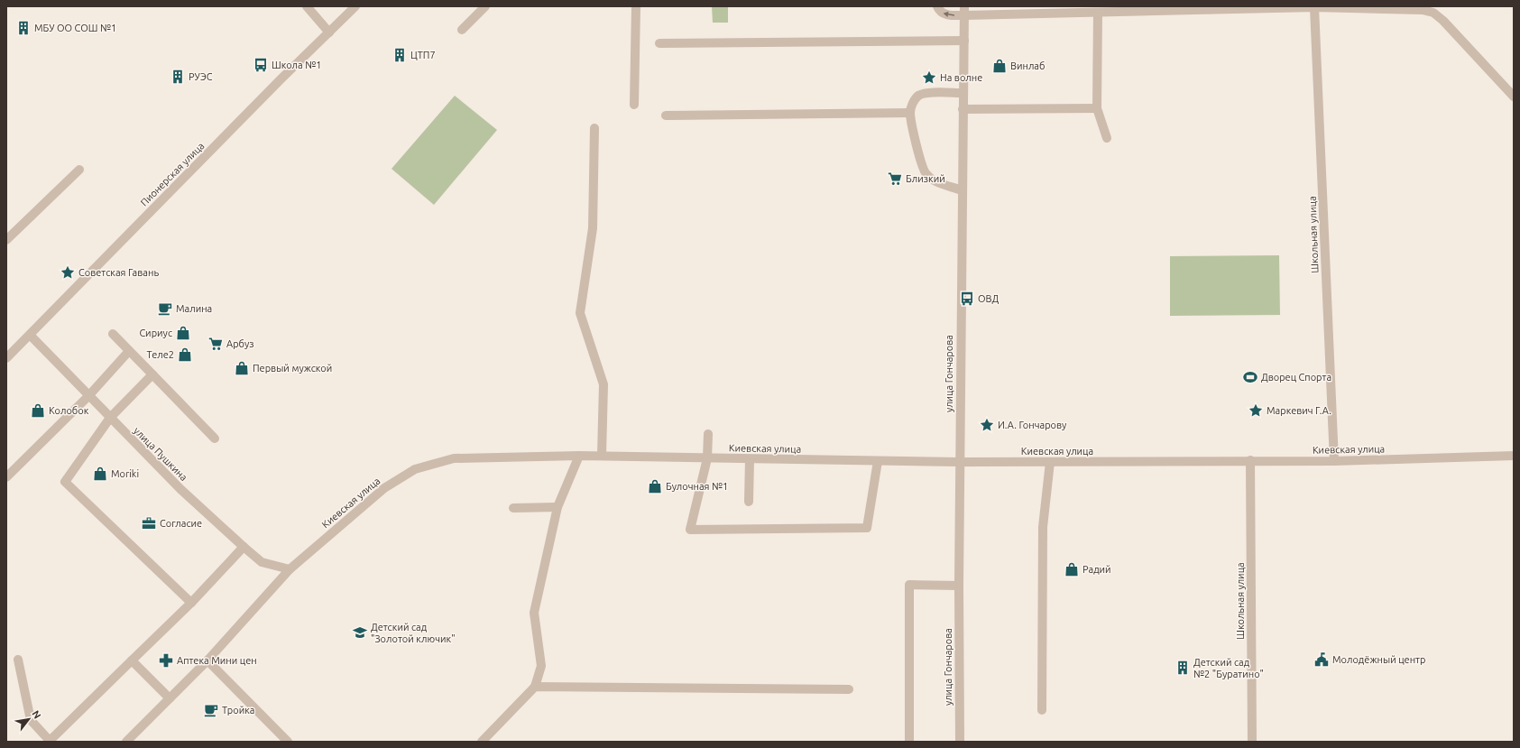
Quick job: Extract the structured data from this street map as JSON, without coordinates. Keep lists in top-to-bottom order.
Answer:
{
  "streets": {
    "street": [
      "Пионерская улица",
      "Школьная улица",
      "улица Гончарова",
      "Киевская улица",
      "улица Пушкина"
    ]
  },
  "crossings": [
    ["Пионерская улица", "улица Пушкина"],
    ["Школьная улица", "Киевская улица"],
    ["улица Гончарова", "Киевская улица"],
    ["Киевская улица", "улица Пушкина"]
  ],
  "places": {
    "building": [
      "МБУ ОО СОШ №1",
      "ЦТП7",
      "РУЭС",
      "Детский сад №2 \"Буратино\""
    ],
    "bus stop": ["Школа №1", "ОВД"],
    "shop": [
      "Винлаб",
      "Сириус",
      "Теле2",
      "Первый мужской",
      "Колобок",
      "Moriki",
      "Булочная №1",
      "Радий"
    ],
    "place": [
      "На волне",
      "Советская Гавань",
      "Маркевич Г.А.",
      "И.А. Гончарову"
    ],
    "supermarket": ["Близкий", "Арбуз"],
    "cafe": ["Малина", "Тройка"],
    "sports": ["Дворец Спорта"],
    "office": ["Согласие"],
    "school or university": ["Детский сад \"Золотой ключик\""],
    "public building": ["Молодёжный центр"],
    "pharmacy": ["Aптека Mини цен"]
  },
  "north": "top right"
}
